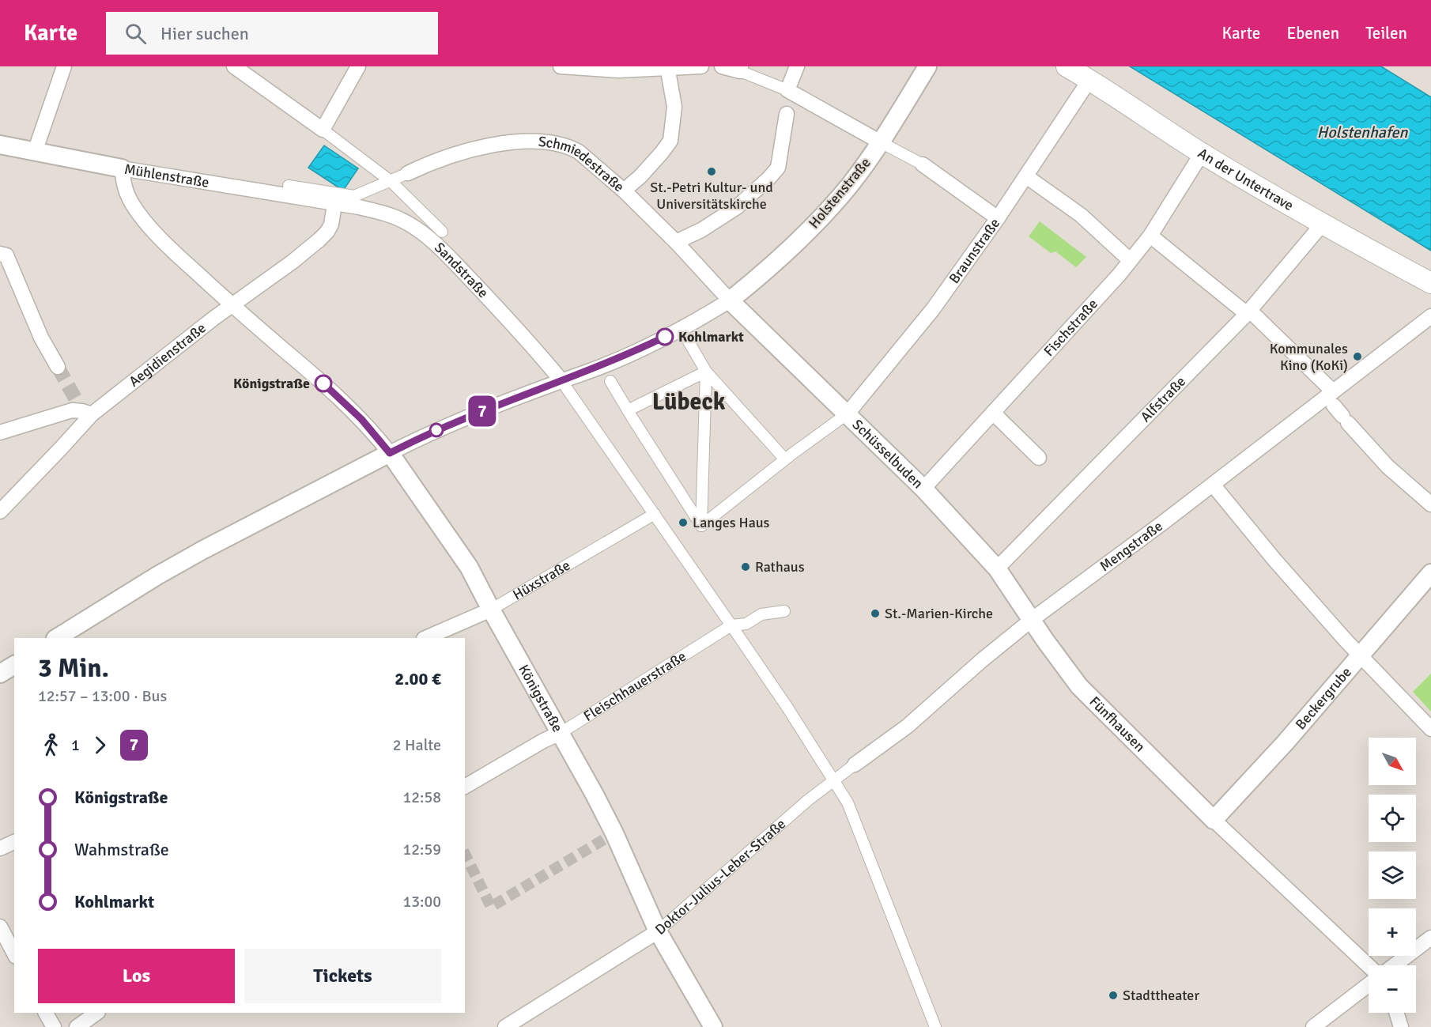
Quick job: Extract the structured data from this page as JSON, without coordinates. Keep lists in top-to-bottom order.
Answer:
{
  "streets": {
    "main road": ["An der Untertrave"],
    "street": [
      "Schmiedestraße",
      "Mühlenstraße",
      "Holstenstraße",
      "Braunstraße",
      "Sandstraße",
      "Fischstraße",
      "Aegidienstraße",
      "Alfstraße",
      "Schüsselbuden",
      "Mengstraße",
      "Hüxstraße",
      "Fleischhauerstraße",
      "Königstraße",
      "Beckergrube",
      "Fünfhausen",
      "Doktor-Julius-Leber-Straße"
    ]
  },
  "crossings": [
    ["Schmiedestraße", "Mühlenstraße"],
    ["Schmiedestraße", "Holstenstraße"],
    ["Schmiedestraße", "Schüsselbuden"],
    ["Mühlenstraße", "Sandstraße"],
    ["Mühlenstraße", "Aegidienstraße"],
    ["Mühlenstraße", "Königstraße"],
    ["An der Untertrave", "Braunstraße"],
    ["An der Untertrave", "Fischstraße"],
    ["An der Untertrave", "Alfstraße"],
    ["Holstenstraße", "Schüsselbuden"],
    ["Braunstraße", "Schüsselbuden"],
    ["Sandstraße", "Aegidienstraße"],
    ["Fischstraße", "Schüsselbuden"],
    ["Aegidienstraße", "Königstraße"],
    ["Alfstraße", "Schüsselbuden"],
    ["Schüsselbuden", "Mengstraße"],
    ["Schüsselbuden", "Fünfhausen"],
    ["Mengstraße", "Fünfhausen"],
    ["Mengstraße", "Doktor-Julius-Leber-Straße"],
    ["Hüxstraße", "Königstraße"],
    ["Fleischhauerstraße", "Königstraße"],
    ["Königstraße", "Doktor-Julius-Leber-Straße"],
    ["Beckergrube", "Fünfhausen"]
  ],
  "districts": ["Lübeck"],
  "water": ["Holstenhafen"],
  "places": [
    "St.-Petri Kultur- und Universitätskirche",
    "Kohlmarkt",
    "Kommunales Kino (KoKi)",
    "Königstraße",
    "Langes Haus",
    "Rathaus",
    "St.-Marien-Kirche",
    "Stadttheater"
  ],
  "lines": ["bus line 7"],
  "north": "bottom right",
  "page": {
    "header": "Karte",
    "search": "Hier suchen",
    "nav": ["Karte", "Ebenen", "Teilen"],
    "on_map": "7",
    "heading": ["3 Min.", "12:57 – 13:00 · Bus", "2.00 €"],
    "legs": ["1", "7", "2 Halte"],
    "map_buttons": ["+", "−"],
    "list": [
      {
        "name": "Königstraße",
        "value": "12:58"
      },
      {
        "name": "Wahmstraße",
        "value": "12:59"
      },
      {
        "name": "Kohlmarkt",
        "value": "13:00"
      }
    ],
    "buttons": ["Los", "Tickets"]
  }
}
